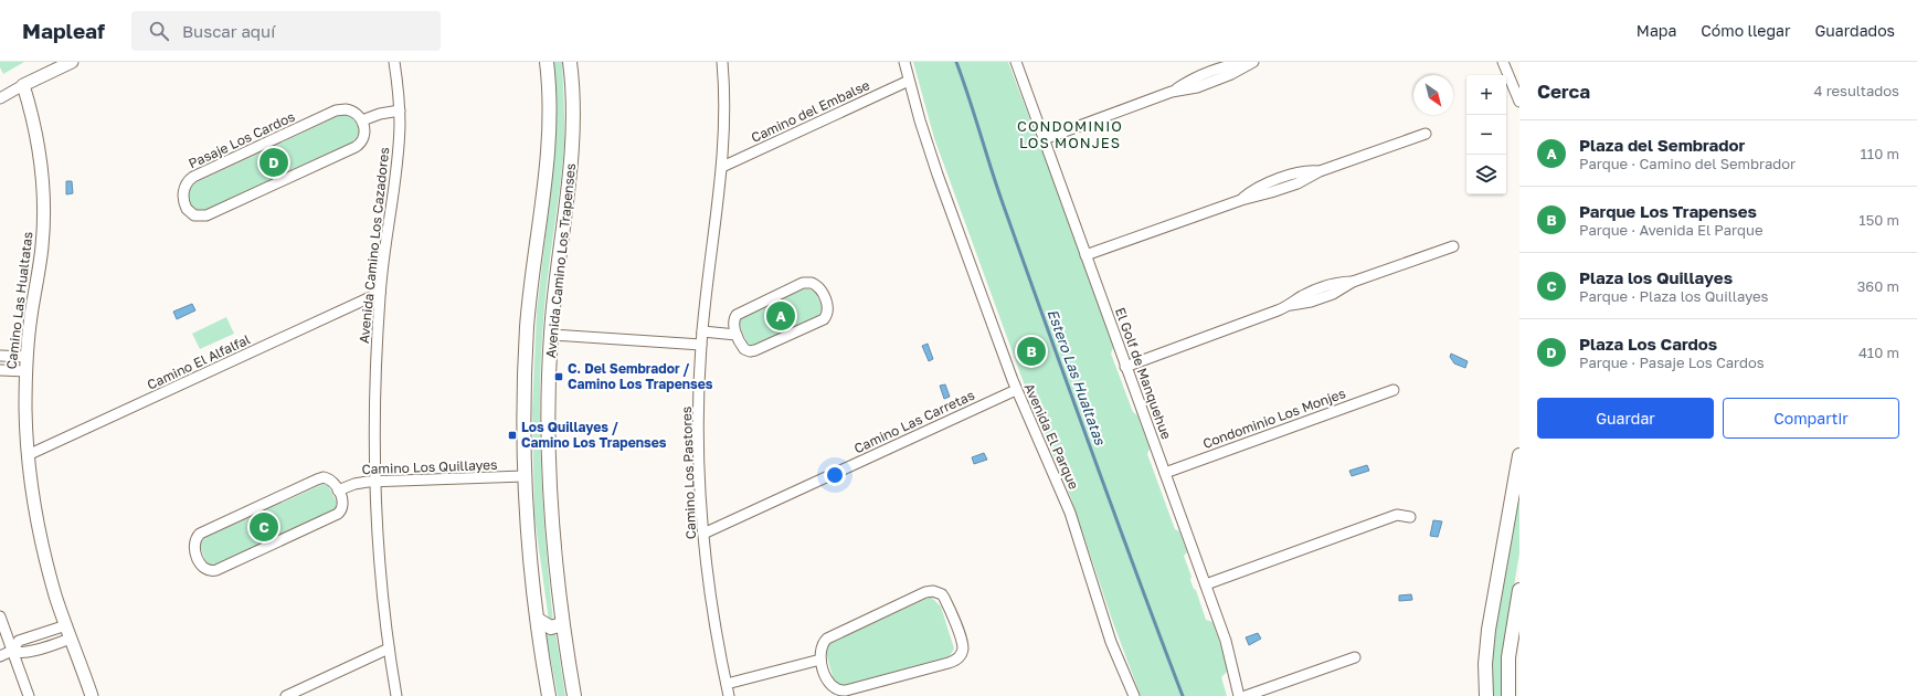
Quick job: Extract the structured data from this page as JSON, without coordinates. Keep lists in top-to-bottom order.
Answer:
{
  "streets": {
    "main road": ["Avenida Camino Los Trapenses"],
    "street": [
      "Camino del Embalse",
      "Pasaje Los Cardos",
      "Avenida Camino Los Cazadores",
      "Camino Las Hualtatas",
      "Camino El Alfalfal",
      "El Golf de Manquehue",
      "Condominio Los Monjes",
      "Camino Las Carretas",
      "Avenida El Parque",
      "Camino Los Quillayes",
      "Camino Los Pastores"
    ]
  },
  "crossings": [
    ["Camino del Embalse", "Avenida El Parque"],
    ["Camino del Embalse", "Camino Los Pastores"],
    ["Avenida Camino Los Cazadores", "Camino El Alfalfal"],
    ["Avenida Camino Los Cazadores", "Camino Los Quillayes"],
    ["Avenida Camino Los Trapenses", "Camino Los Quillayes"],
    ["Camino Las Hualtatas", "Camino El Alfalfal"],
    ["El Golf de Manquehue", "Condominio Los Monjes"],
    ["Camino Las Carretas", "Avenida El Parque"],
    ["Camino Las Carretas", "Camino Los Pastores"]
  ],
  "districts": ["CONDOMINIO LOS MONJES"],
  "water": ["Estero Las Hualtatas"],
  "places": {
    "transit": ["C. Del Sembrador / Camino Los Trapenses", "Los Quillayes / Camino Los Trapenses"]
  },
  "north": "bottom right",
  "page": {
    "header": "Mapleaf",
    "search": "Buscar aquí",
    "nav": ["Mapa", "Cómo llegar", "Guardados"],
    "heading": ["Cerca", "4 resultados"],
    "map_buttons": ["+", "−"],
    "list": [
      {
        "mark": "A",
        "name": "Plaza del Sembrador",
        "note": "Parque · Camino del Sembrador",
        "value": "110 m"
      },
      {
        "mark": "B",
        "name": "Parque Los Trapenses",
        "note": "Parque · Avenida El Parque",
        "value": "150 m"
      },
      {
        "mark": "C",
        "name": "Plaza los Quillayes",
        "note": "Parque · Plaza los Quillayes",
        "value": "360 m"
      },
      {
        "mark": "D",
        "name": "Plaza Los Cardos",
        "note": "Parque · Pasaje Los Cardos",
        "value": "410 m"
      }
    ],
    "pins": [
      "D",
      "A",
      "B",
      "C"
    ],
    "buttons": ["Guardar", "Compartir"]
  }
}
